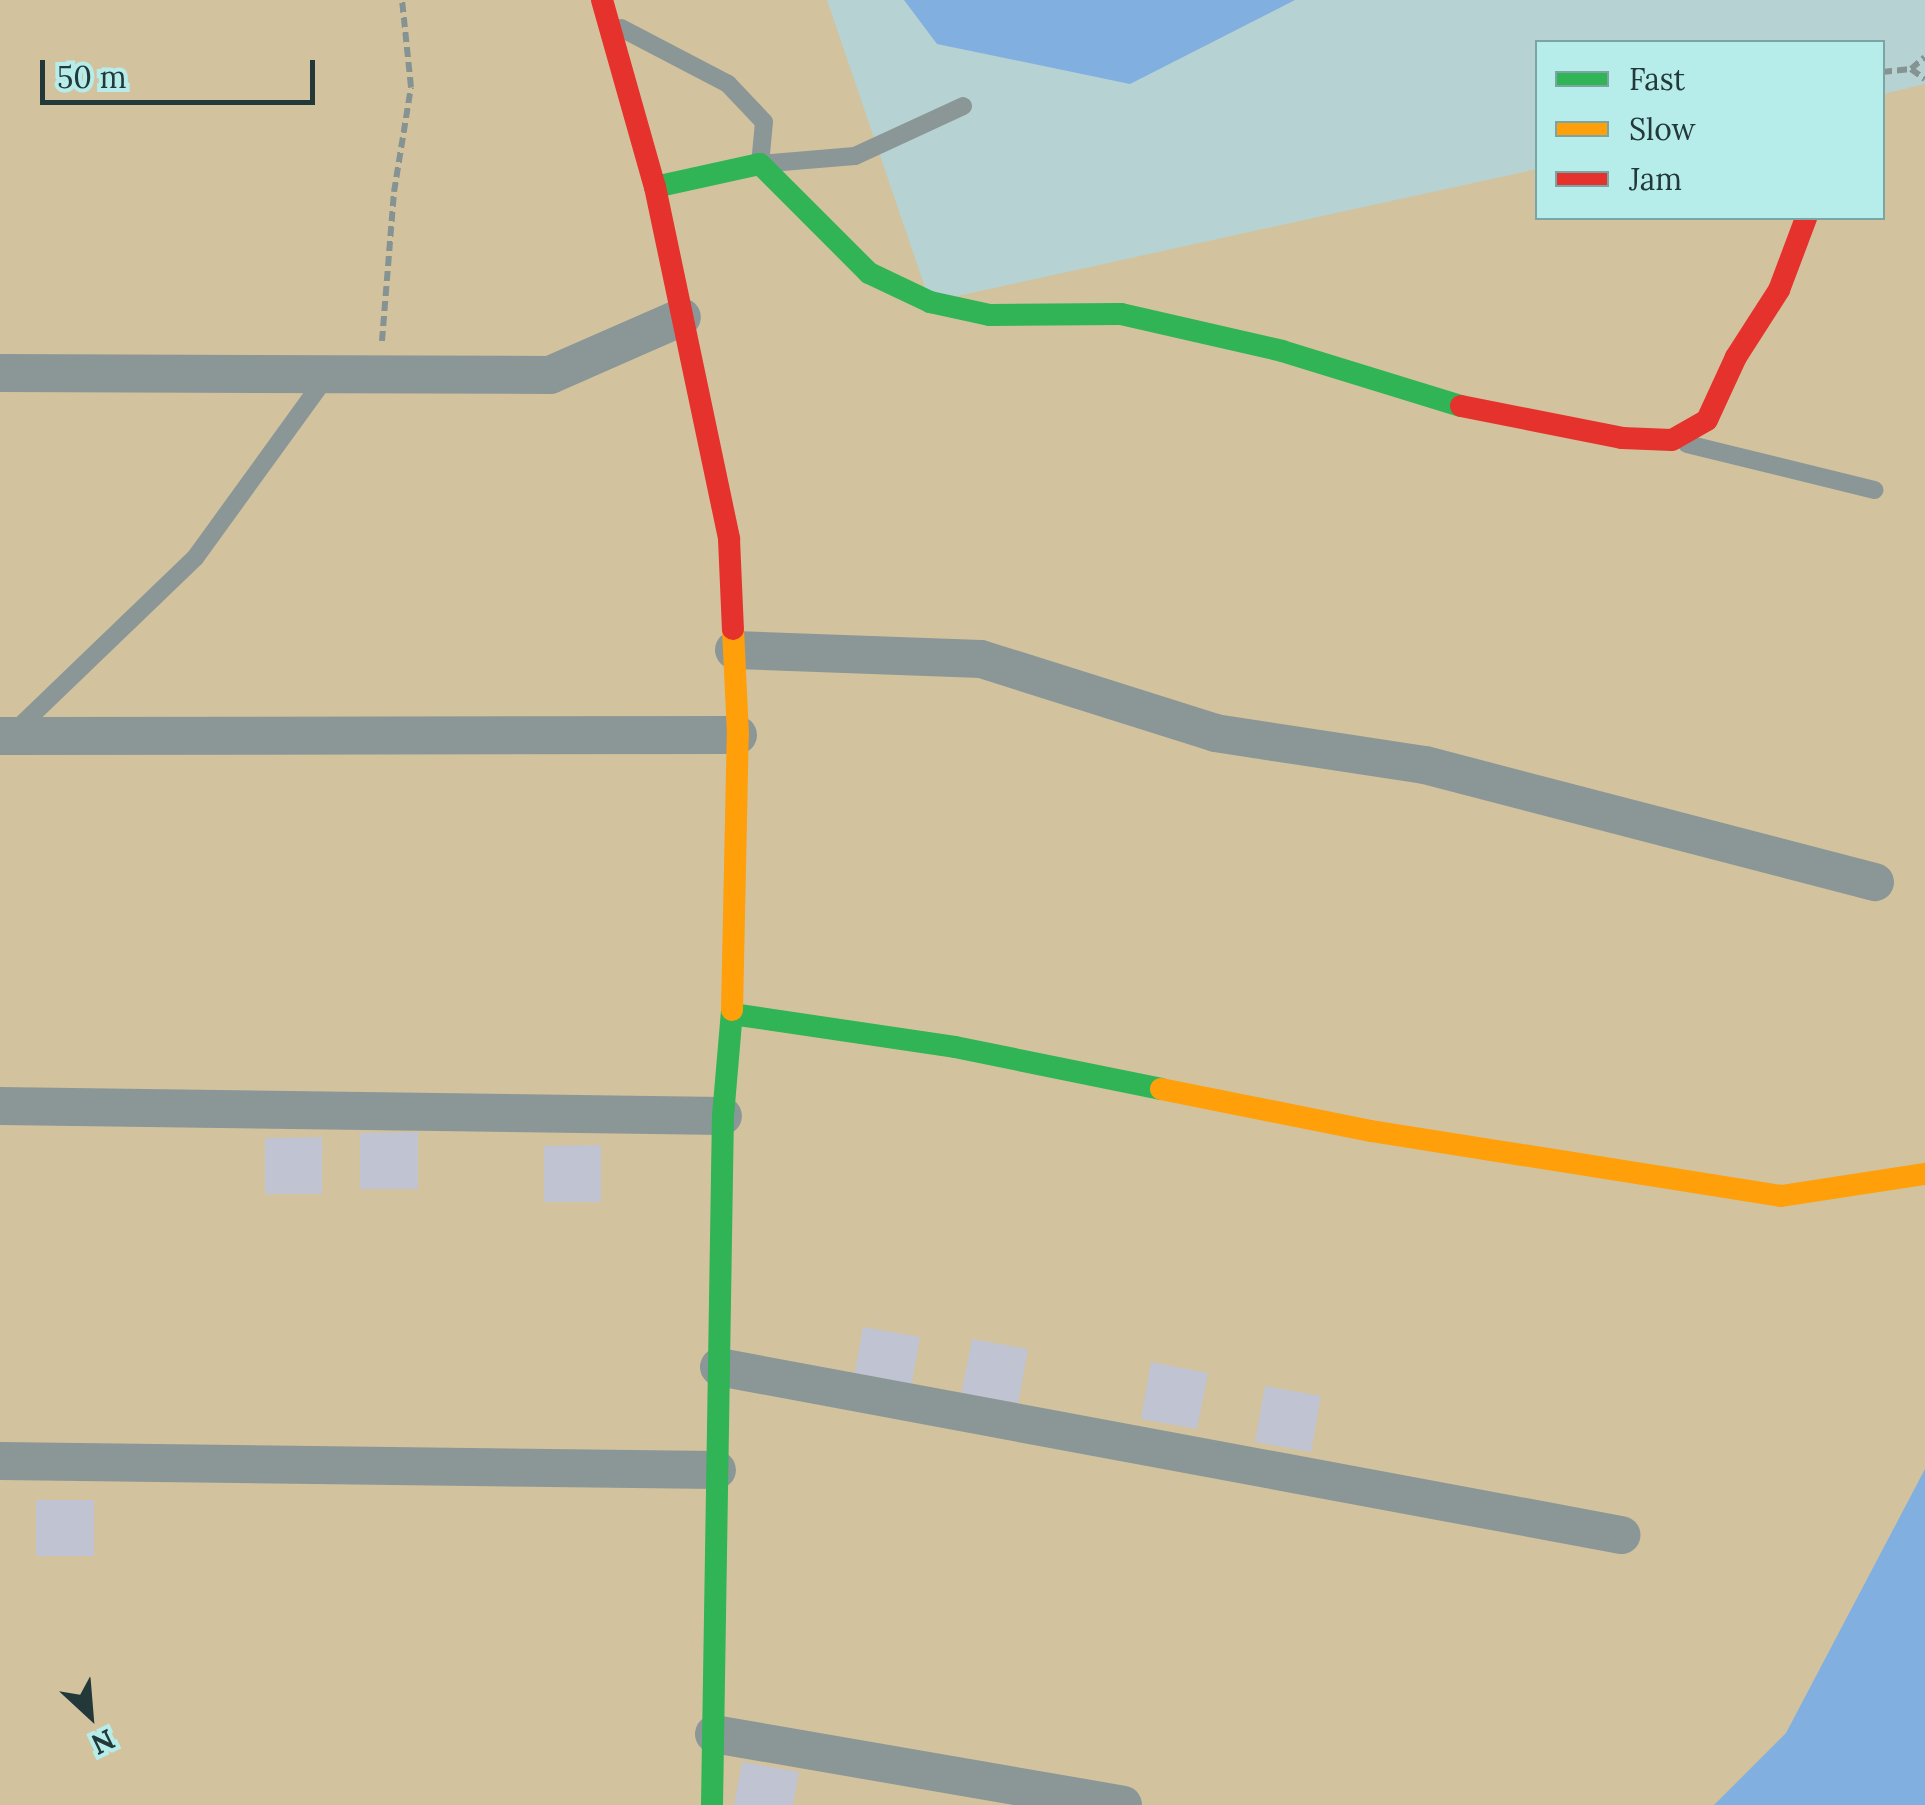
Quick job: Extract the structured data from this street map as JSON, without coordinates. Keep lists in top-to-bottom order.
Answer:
{
  "legend": ["Fast", "Slow", "Jam"],
  "scale_bar": "50 m",
  "north": "bottom right"
}
